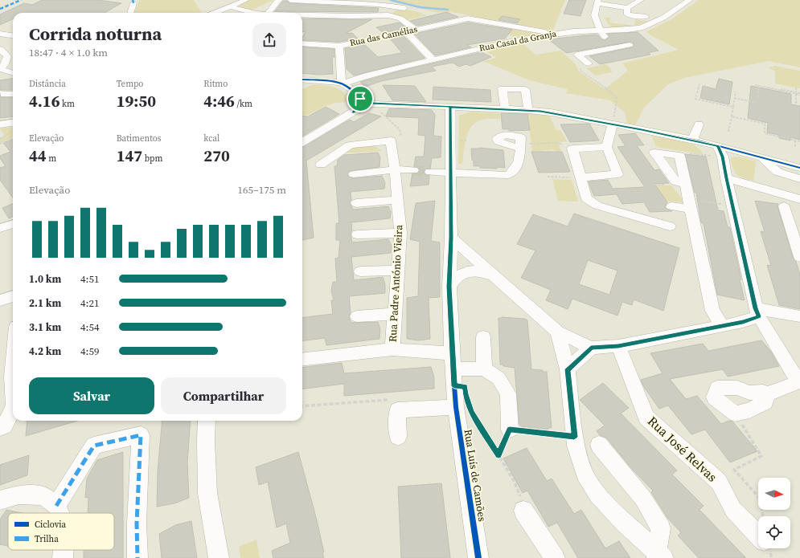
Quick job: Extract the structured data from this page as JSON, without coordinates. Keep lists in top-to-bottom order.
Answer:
{
  "streets": {
    "street": [
      "Rua das Camélias",
      "Rua Casal da Granja",
      "Rua Padre António Vieira",
      "Rua José Relvas",
      "Rua Luís de Camões"
    ]
  },
  "crossings": [
    ["Rua das Camélias", "Rua Casal da Granja"]
  ],
  "legend": ["Ciclovia", "Trilha"],
  "north": "right",
  "page": {
    "heading": ["Corrida noturna", "18:47 · 4 × 1.0 km"],
    "stats": [
      ["Distância", "4.16 km"],
      ["Tempo", "19:50"],
      ["Ritmo", "4:46 /km"],
      ["Elevação", "44 m"],
      ["Batimentos", "147 bpm"],
      ["kcal", "270"]
    ],
    "chart": ["Elevação", "165–175 m"],
    "list": [
      {
        "name": "1.0 km",
        "note": "4:51"
      },
      {
        "name": "2.1 km",
        "note": "4:21"
      },
      {
        "name": "3.1 km",
        "note": "4:54"
      },
      {
        "name": "4.2 km",
        "note": "4:59"
      }
    ],
    "buttons": ["Salvar", "Compartilhar"]
  }
}
